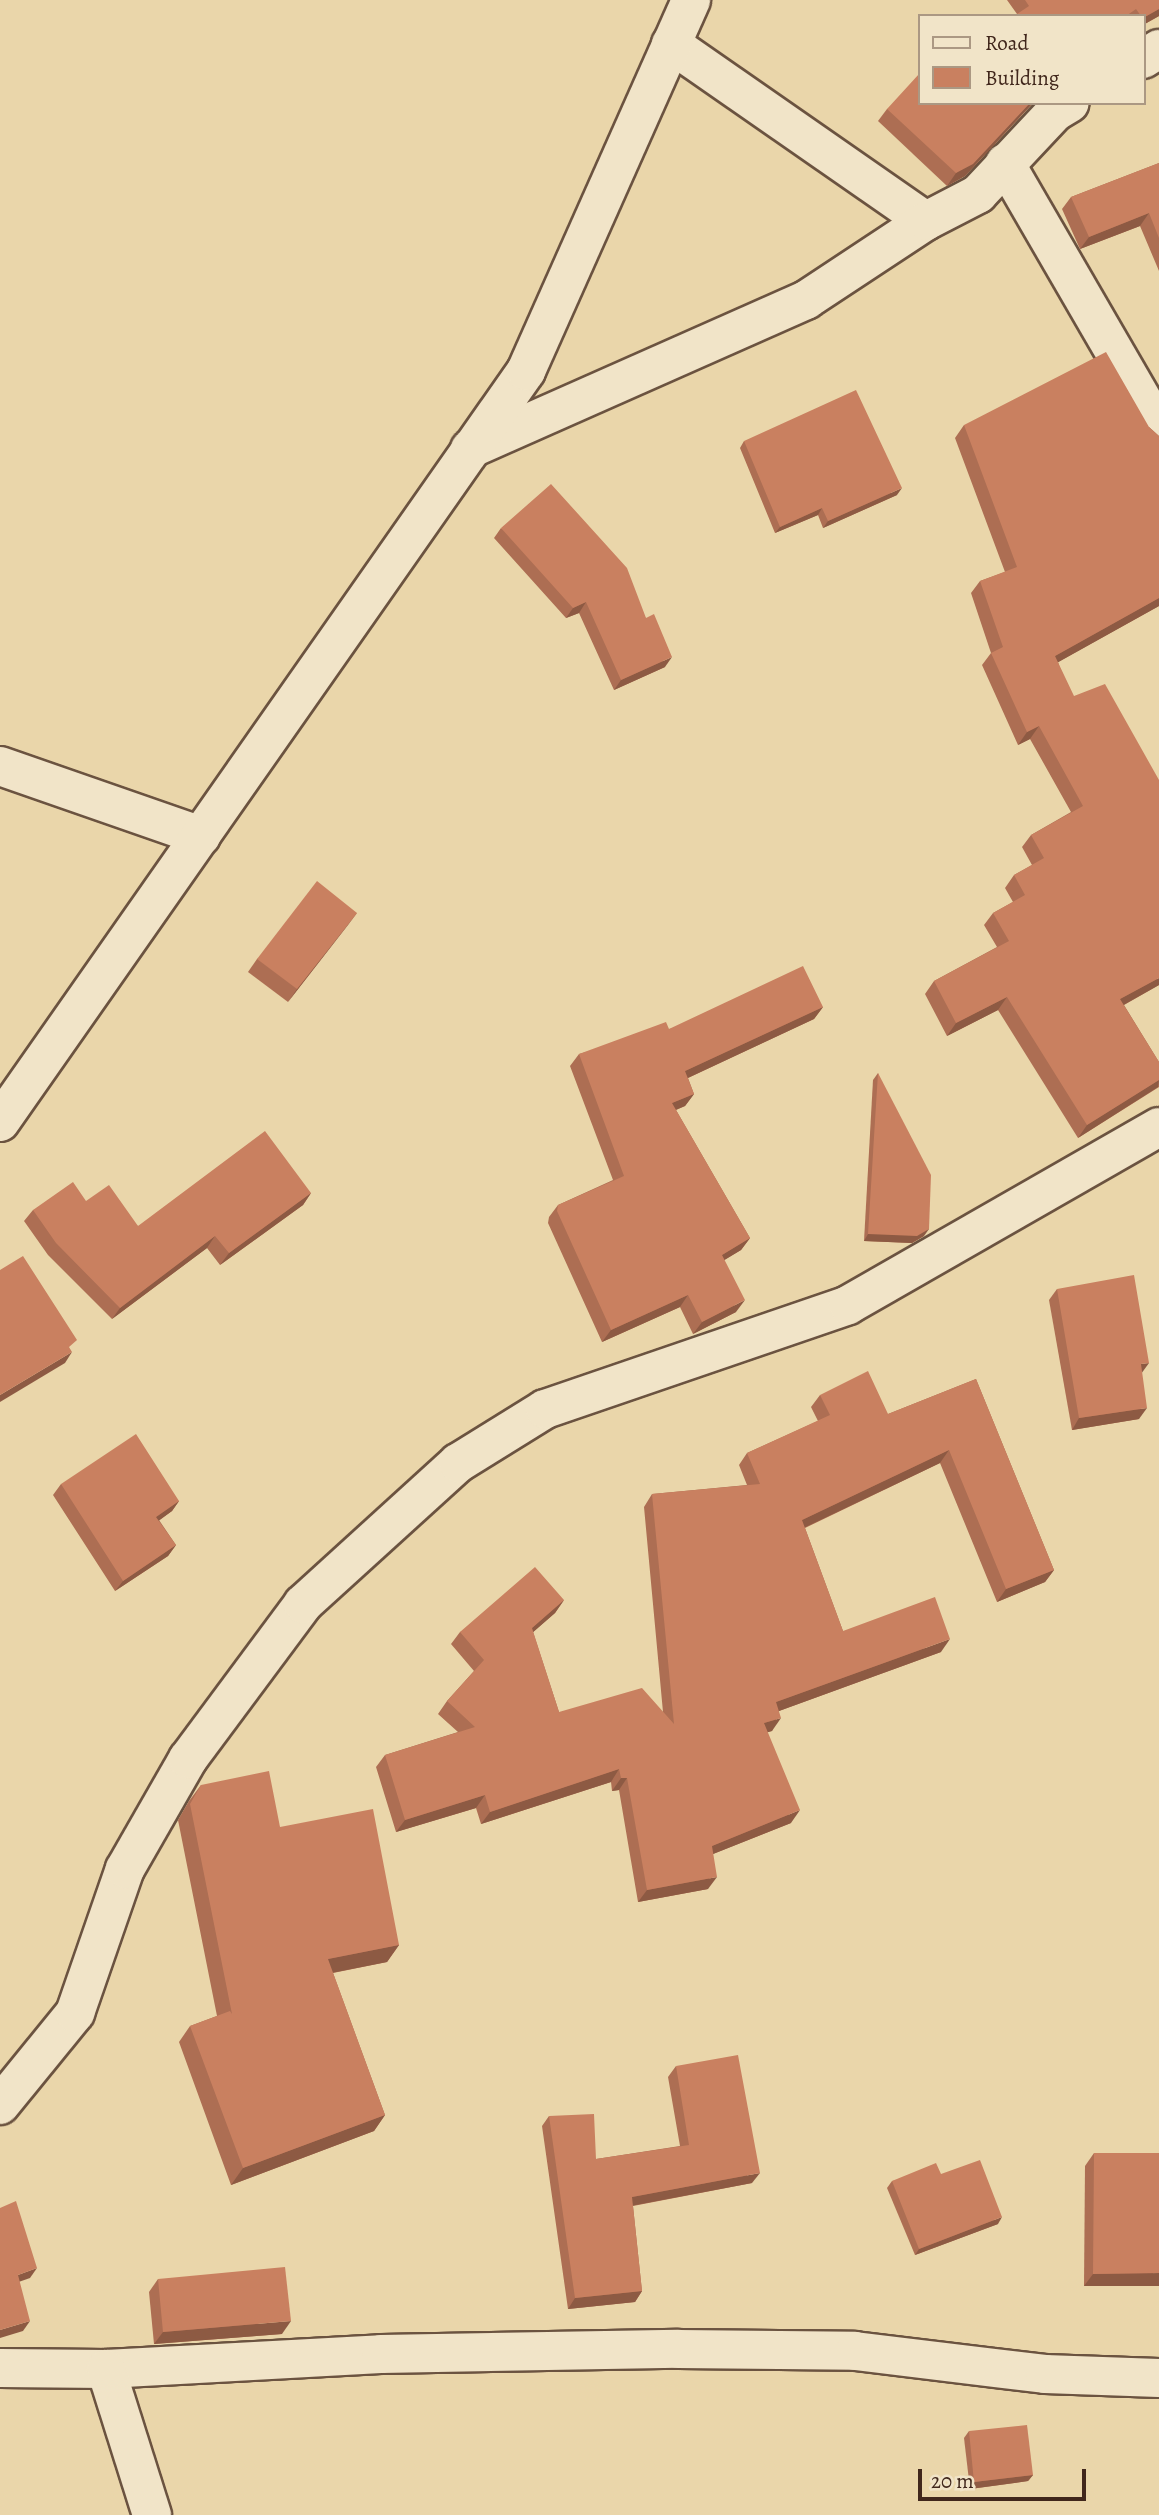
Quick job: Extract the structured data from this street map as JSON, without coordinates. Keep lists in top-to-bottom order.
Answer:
{
  "legend": ["Road", "Building"],
  "scale_bar": "20 m"
}
